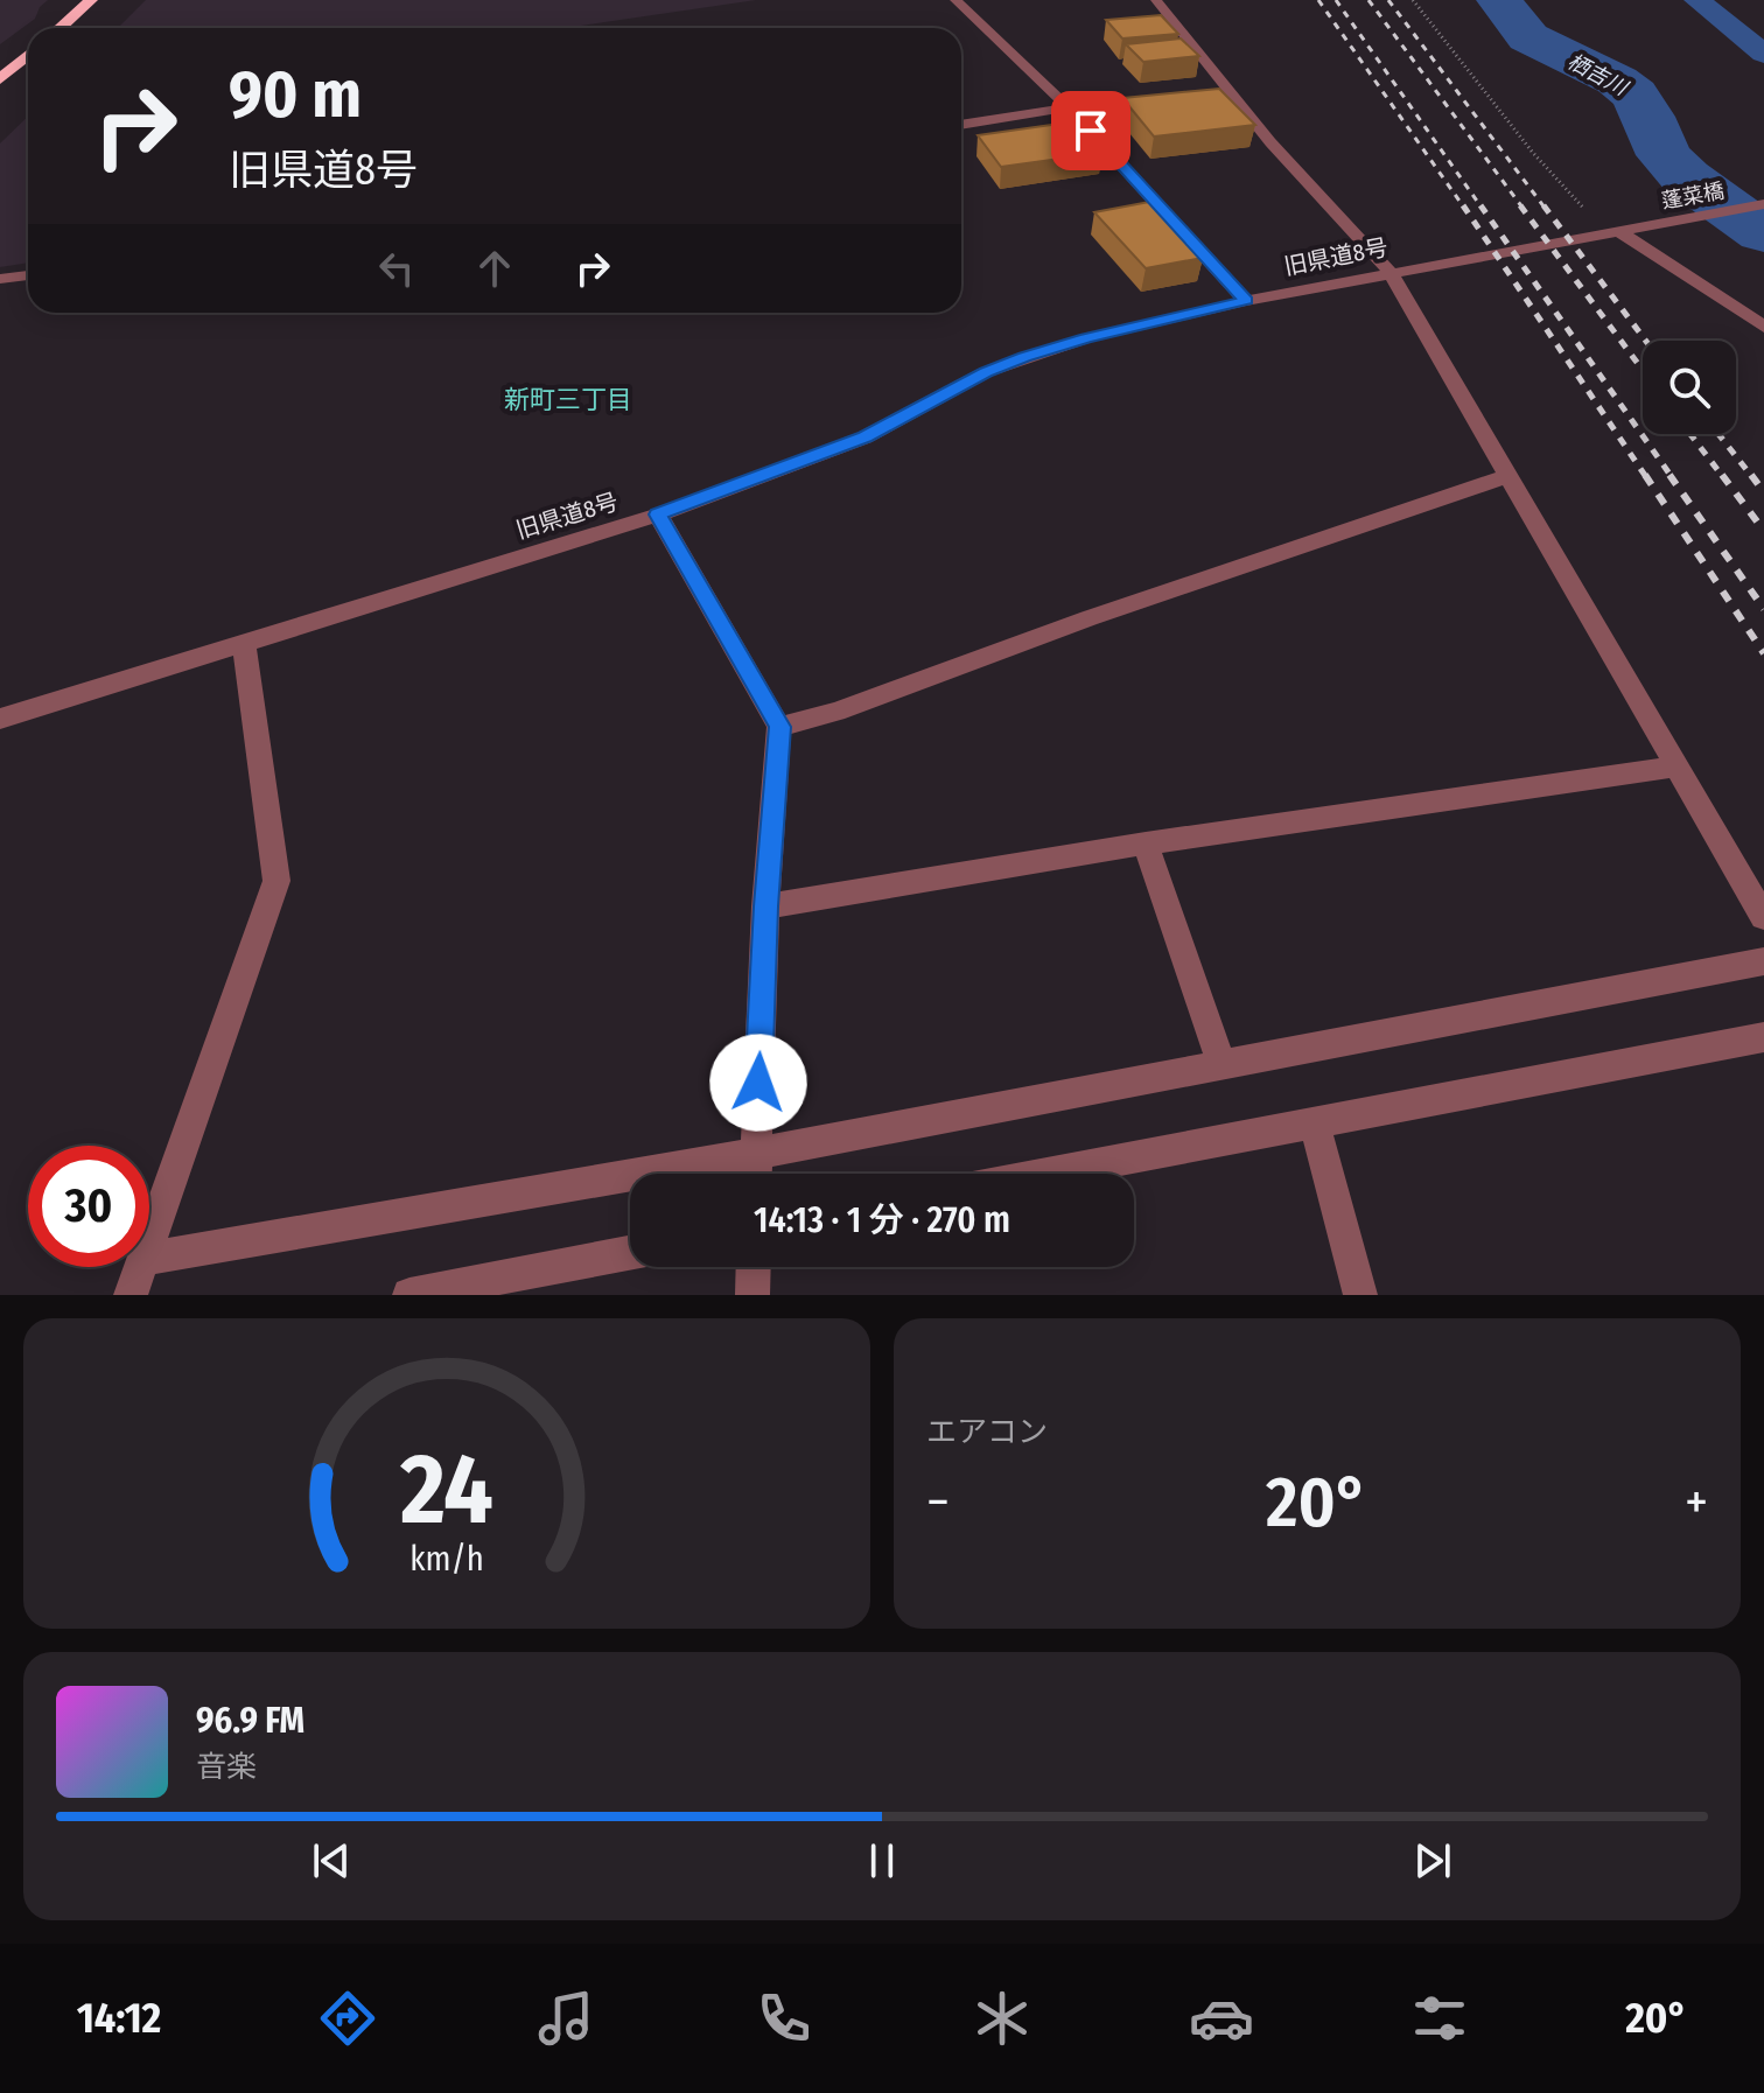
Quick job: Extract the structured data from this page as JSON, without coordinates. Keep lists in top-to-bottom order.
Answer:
{
  "streets": {
    "street": ["蓬菜橋", "旧県道8号"]
  },
  "crossings": [
    ["蓬菜橋", "旧県道8号"]
  ],
  "districts": ["新町三丁目"],
  "water": ["栖吉川"],
  "page": {
    "turn": ["90 m", "旧県道8号"],
    "limit": "30",
    "trip": "14:13 · 1 分 · 270 m",
    "tile": "エアコン",
    "heat": ["−", "20°", "+"],
    "song": ["96.9 FM", "音楽"],
    "tabs": ["14:12", "20°"],
    "gauge": ["24", "km/h"]
  }
}
